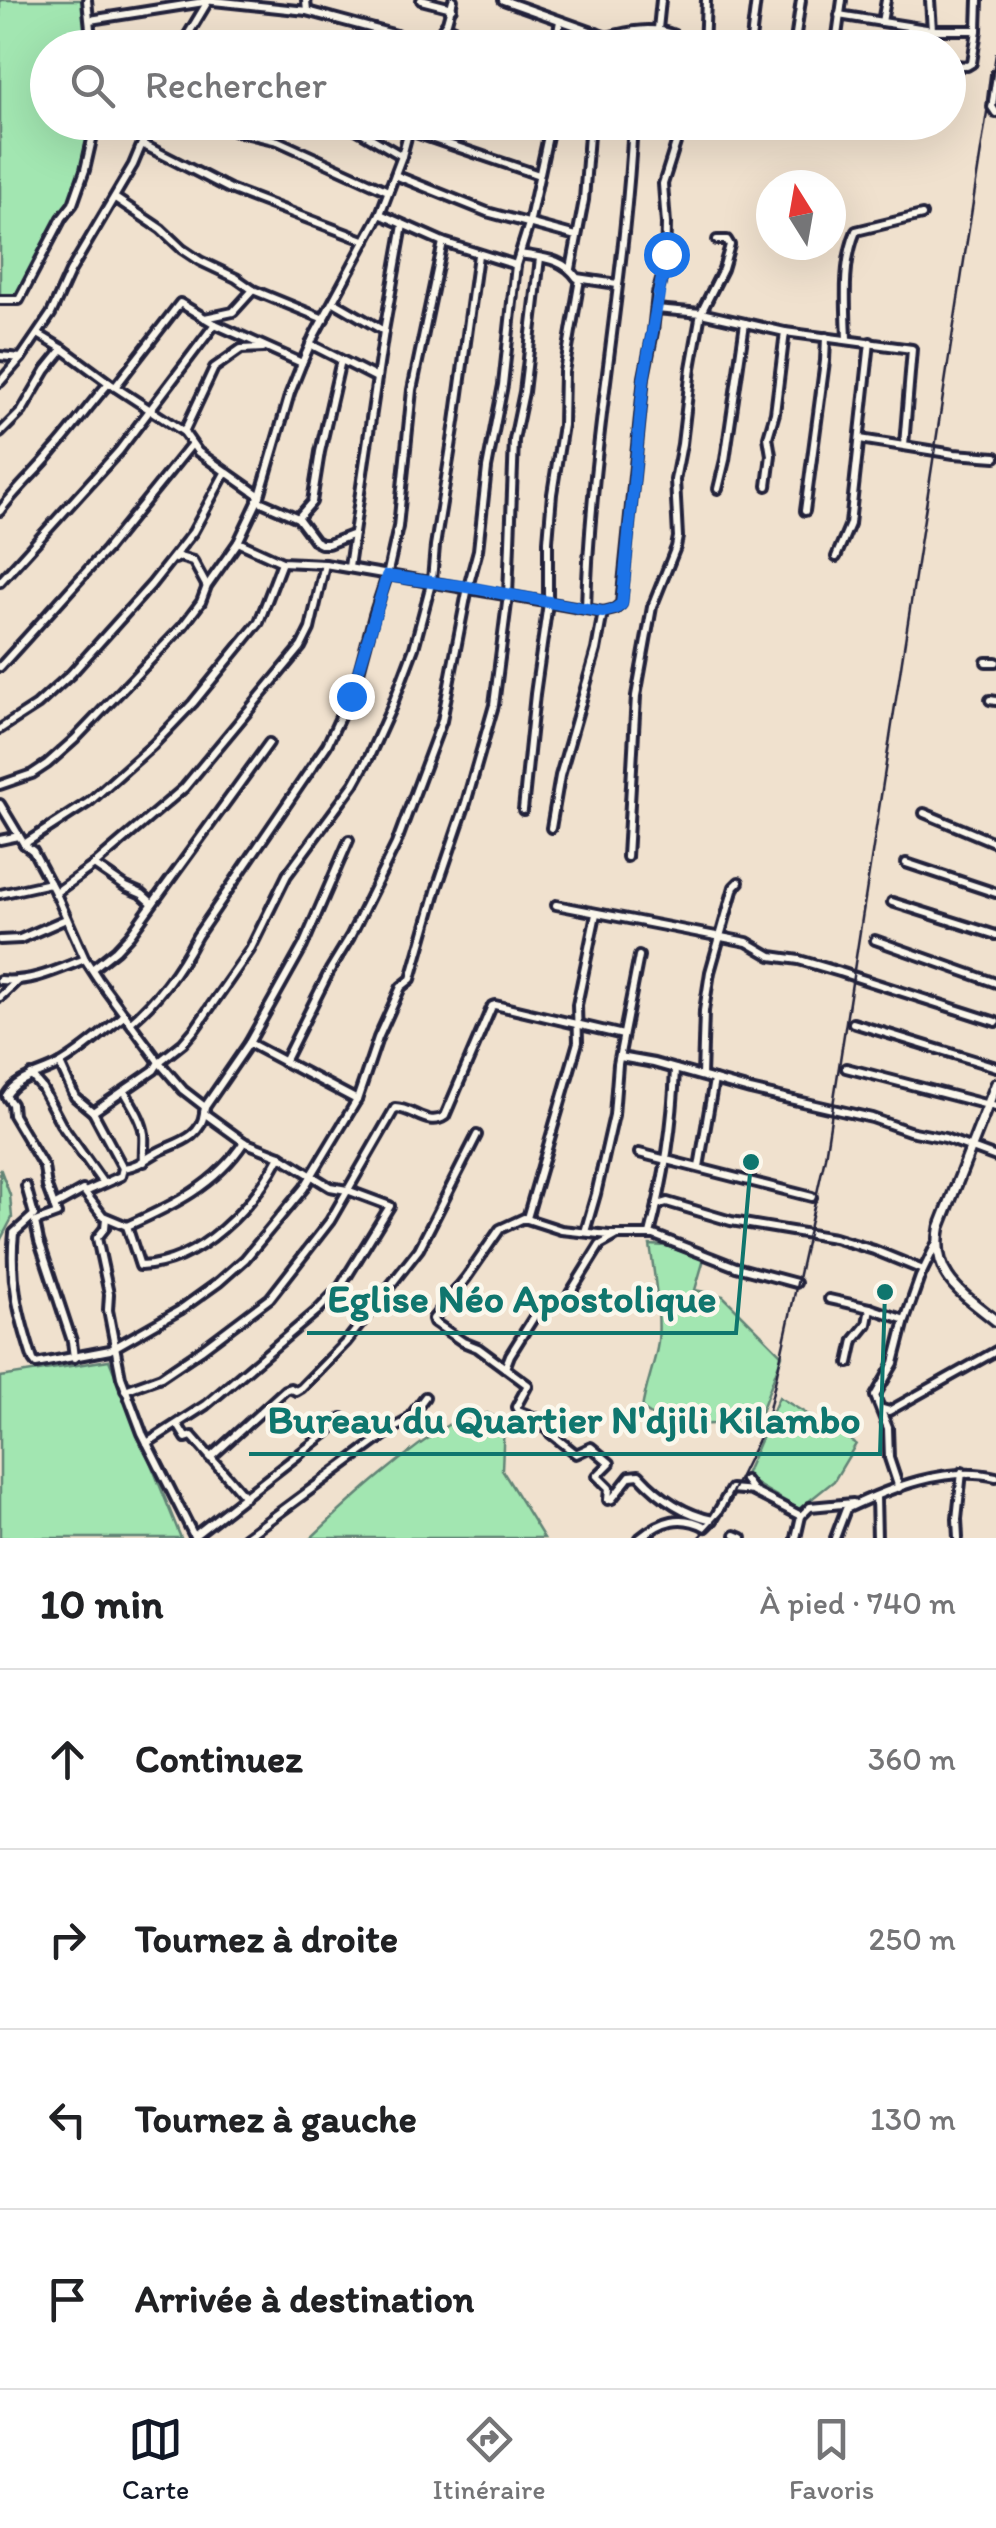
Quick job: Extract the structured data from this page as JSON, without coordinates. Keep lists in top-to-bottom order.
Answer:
{
  "places": ["Eglise Néo Apostolique", "Bureau du Quartier N'djili Kilambo"],
  "north": "top",
  "page": {
    "search": "Rechercher",
    "heading": ["10 min", "À pied · 740 m"],
    "list": [
      ["Continuez", "360 m"],
      ["Tournez à droite", "250 m"],
      ["Tournez à gauche", "130 m"],
      "Arrivée à destination"
    ],
    "nav": ["Carte", "Itinéraire", "Favoris"]
  }
}
